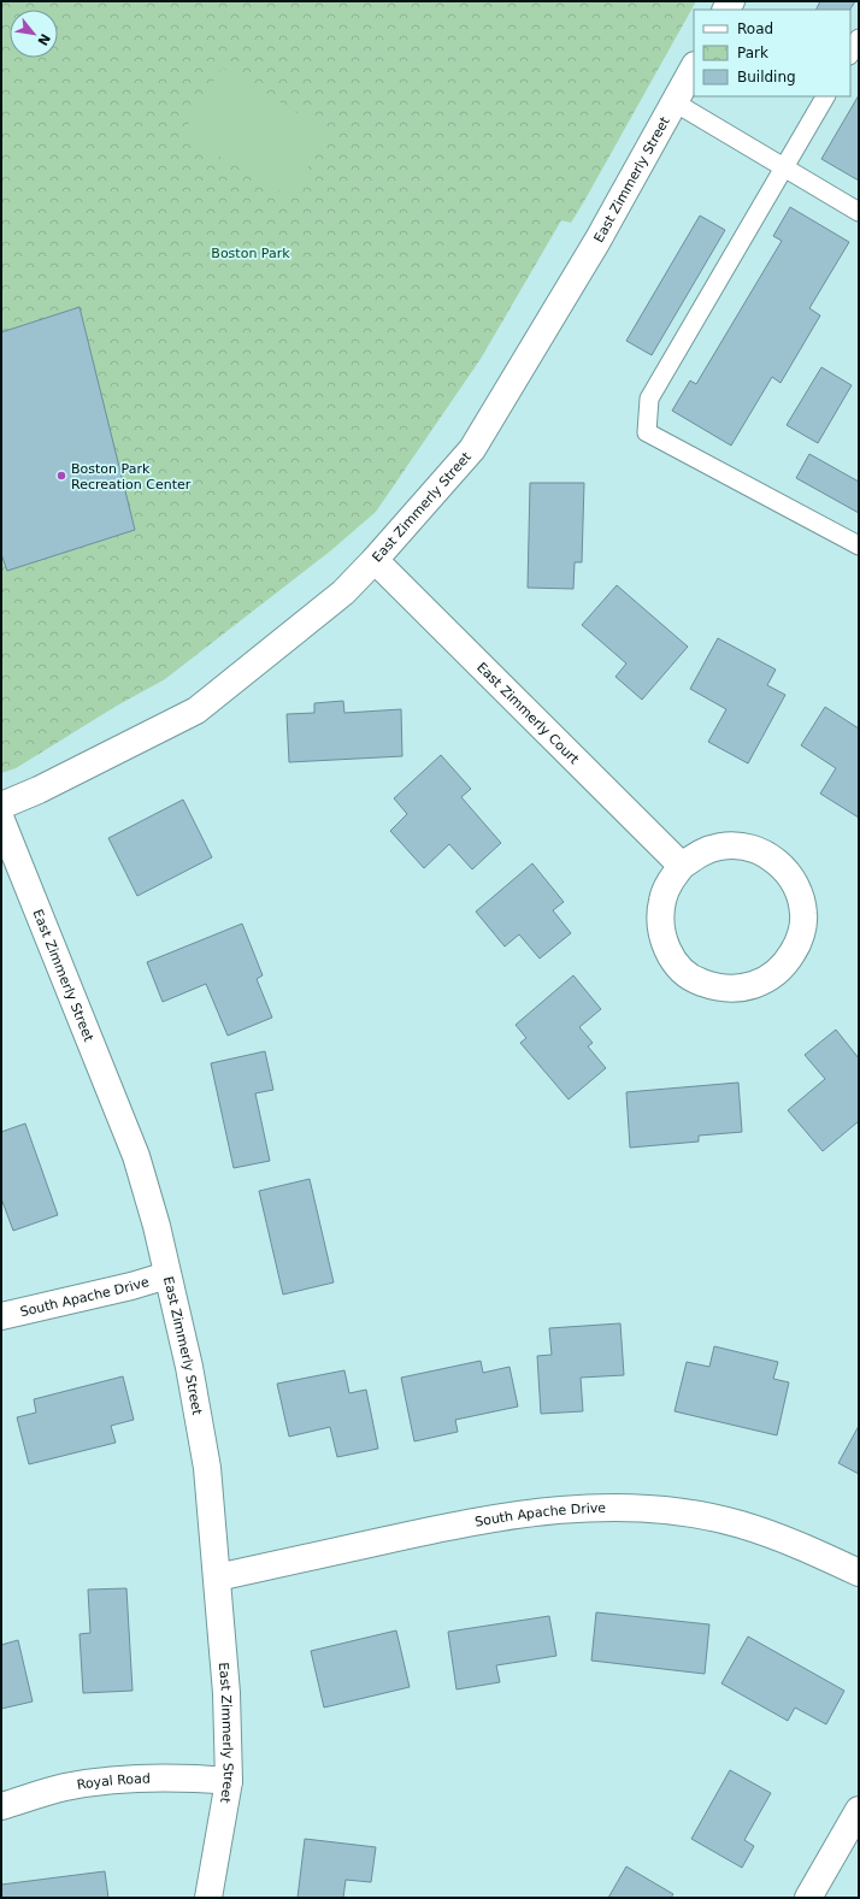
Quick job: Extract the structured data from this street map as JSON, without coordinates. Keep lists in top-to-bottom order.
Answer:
{
  "streets": {
    "street": [
      "East Zimmerly Street",
      "East Zimmerly Court",
      "South Apache Drive",
      "Royal Road"
    ]
  },
  "crossings": [
    ["East Zimmerly Street", "East Zimmerly Court"],
    ["East Zimmerly Street", "South Apache Drive"],
    ["East Zimmerly Street", "Royal Road"]
  ],
  "parks": ["Boston Park"],
  "places": ["Boston Park Recreation Center"],
  "legend": ["Road", "Park", "Building"],
  "north": "bottom right"
}
